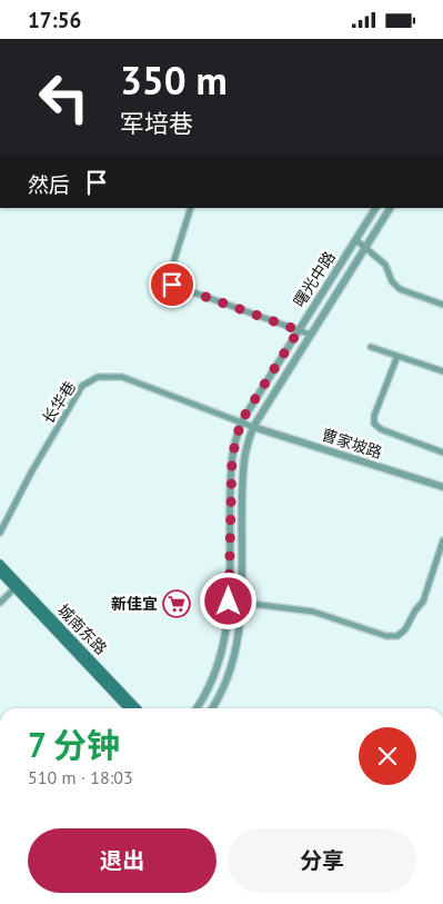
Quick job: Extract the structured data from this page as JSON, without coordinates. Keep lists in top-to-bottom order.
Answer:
{
  "streets": {
    "main road": ["城南东路"],
    "street": ["曙光中路", "长华巷", "曹家坡路"]
  },
  "crossings": [
    ["曙光中路", "长华巷"],
    ["曙光中路", "曹家坡路"],
    ["长华巷", "曹家坡路"]
  ],
  "places": {
    "supermarket": ["新佳宜"]
  },
  "page": {
    "status": "17:56",
    "turn": ["350 m", "军培巷"],
    "then": "然后",
    "heading": ["7 分钟", "510 m · 18:03"],
    "buttons": ["退出", "分享"]
  }
}
